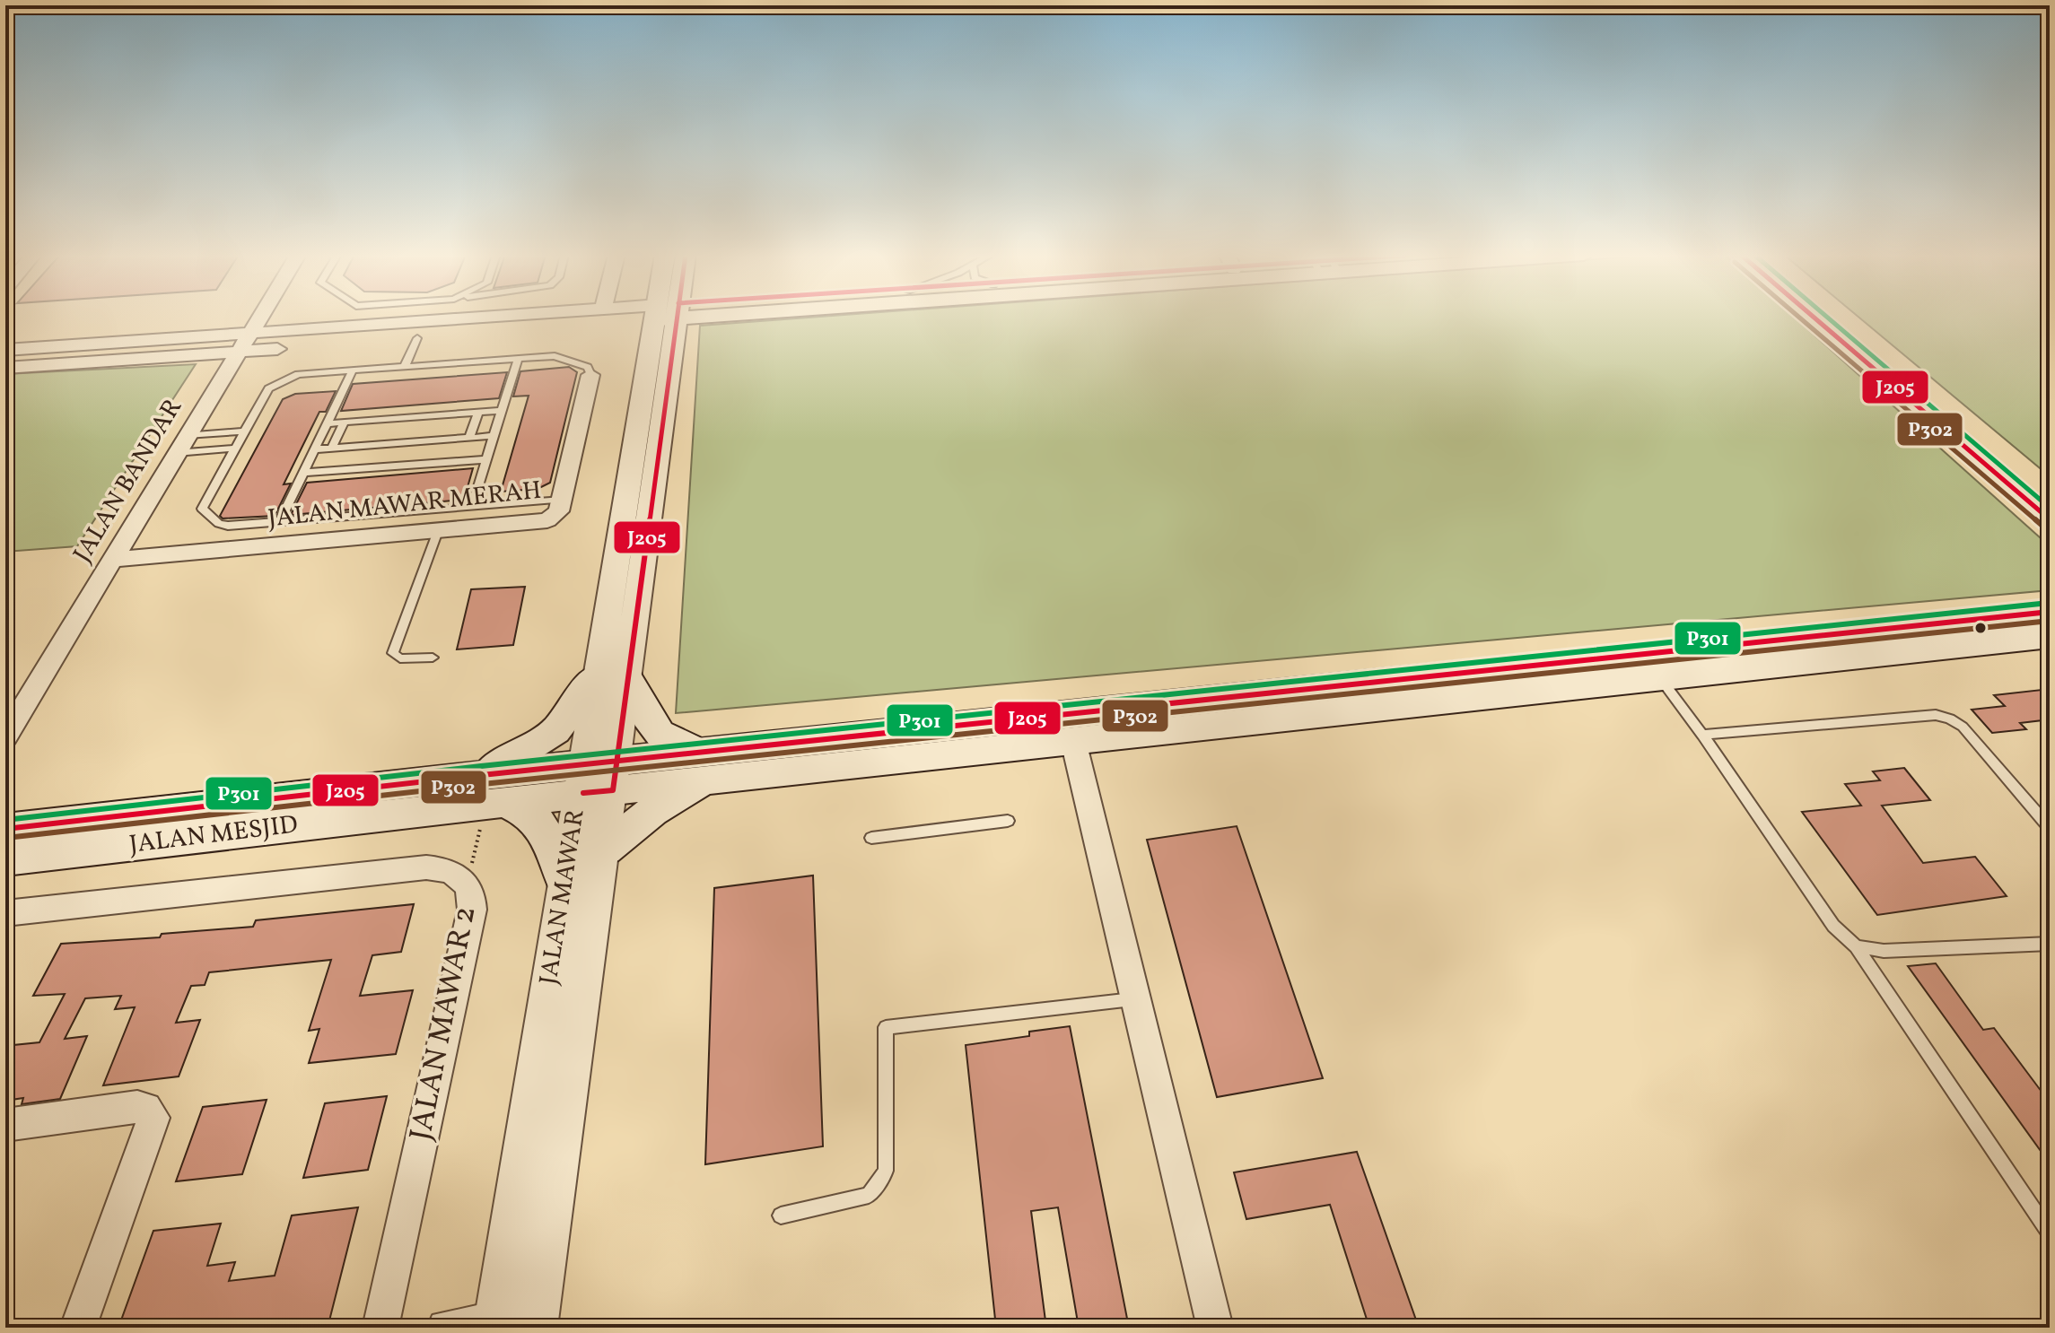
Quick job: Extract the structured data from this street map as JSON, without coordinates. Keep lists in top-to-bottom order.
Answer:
{
  "streets": {
    "main road": ["JALAN MESJID"],
    "street": [
      "JALAN BANDAR",
      "JALAN MAWAR MERAH",
      "JALAN MAWAR",
      "JALAN MAWAR 2"
    ]
  },
  "crossings": [
    ["JALAN BANDAR", "JALAN MAWAR MERAH"],
    ["JALAN MESJID", "JALAN MAWAR"]
  ],
  "lines": ["transit line J205", "transit line P302", "transit line P301"]
}
